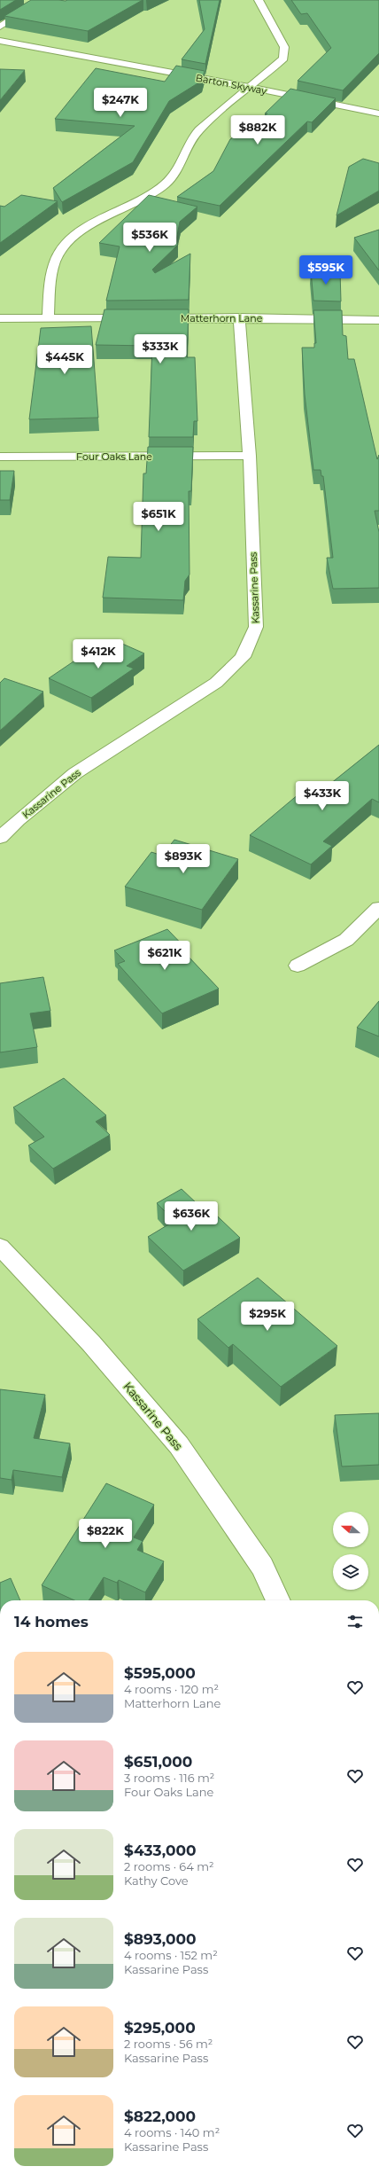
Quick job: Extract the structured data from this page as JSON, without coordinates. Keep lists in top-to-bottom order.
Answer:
{
  "streets": {
    "street": [
      "Barton Skyway",
      "Matterhorn Lane",
      "Four Oaks Lane",
      "Kassarine Pass"
    ]
  },
  "crossings": [
    ["Matterhorn Lane", "Kassarine Pass"],
    ["Four Oaks Lane", "Kassarine Pass"]
  ],
  "north": "left",
  "page": {
    "price": [
      "$247K",
      "$882K",
      "$536K",
      "$595K",
      "$333K",
      "$445K",
      "$651K",
      "$412K",
      "$433K",
      "$893K",
      "$621K",
      "$636K",
      "$295K",
      "$822K"
    ],
    "heading": "14 homes",
    "list": [
      {
        "name": "$595,000",
        "note": "4 rooms · 120 m² · Matterhorn Lane"
      },
      {
        "name": "$651,000",
        "note": "3 rooms · 116 m² · Four Oaks Lane"
      },
      {
        "name": "$433,000",
        "note": "2 rooms · 64 m² · Kathy Cove"
      },
      {
        "name": "$893,000",
        "note": "4 rooms · 152 m² · Kassarine Pass"
      },
      {
        "name": "$295,000",
        "note": "2 rooms · 56 m² · Kassarine Pass"
      },
      {
        "name": "$822,000",
        "note": "4 rooms · 140 m² · Kassarine Pass"
      }
    ]
  }
}
